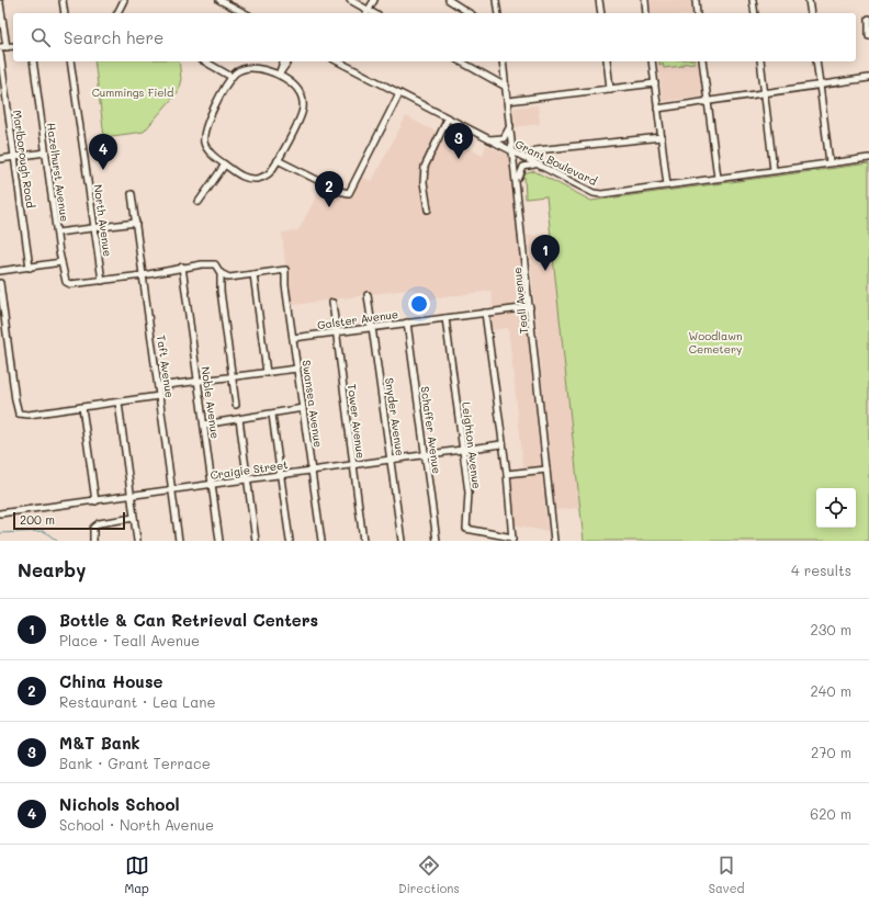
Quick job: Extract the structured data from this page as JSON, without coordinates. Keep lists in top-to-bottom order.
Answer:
{
  "streets": {
    "street": [
      "Marlborough Road",
      "Grant Boulevard",
      "Hazelhurst Avenue",
      "North Avenue",
      "Teall Avenue",
      "Galster Avenue",
      "Taft Avenue",
      "Noble Avenue",
      "Swansea Avenue",
      "Snyder Avenue",
      "Tower Avenue",
      "Schaffer Avenue",
      "Leighton Avenue",
      "Craigie Street"
    ]
  },
  "crossings": [
    ["Grant Boulevard", "Teall Avenue"],
    ["Hazelhurst Avenue", "North Avenue"],
    ["Teall Avenue", "Galster Avenue"],
    ["Galster Avenue", "Swansea Avenue"],
    ["Galster Avenue", "Snyder Avenue"],
    ["Galster Avenue", "Tower Avenue"],
    ["Galster Avenue", "Schaffer Avenue"],
    ["Galster Avenue", "Leighton Avenue"],
    ["Taft Avenue", "Craigie Street"],
    ["Noble Avenue", "Craigie Street"],
    ["Swansea Avenue", "Craigie Street"],
    ["Snyder Avenue", "Craigie Street"],
    ["Tower Avenue", "Craigie Street"],
    ["Schaffer Avenue", "Craigie Street"],
    ["Leighton Avenue", "Craigie Street"]
  ],
  "parks": ["Cummings Field", "Woodlawn Cemetery"],
  "scale_bar": "200 m",
  "page": {
    "search": "Search here",
    "pins": [
      "3",
      "4",
      "2",
      "1"
    ],
    "scale": "200 m",
    "heading": ["Nearby", "4 results"],
    "list": [
      {
        "mark": "1",
        "name": "Bottle & Can Retrieval Centers",
        "note": "Place · Teall Avenue",
        "value": "230 m"
      },
      {
        "mark": "2",
        "name": "China House",
        "note": "Restaurant · Lea Lane",
        "value": "240 m"
      },
      {
        "mark": "3",
        "name": "M&T Bank",
        "note": "Bank · Grant Terrace",
        "value": "270 m"
      },
      {
        "mark": "4",
        "name": "Nichols School",
        "note": "School · North Avenue",
        "value": "620 m"
      }
    ],
    "nav": ["Map", "Directions", "Saved"]
  }
}
